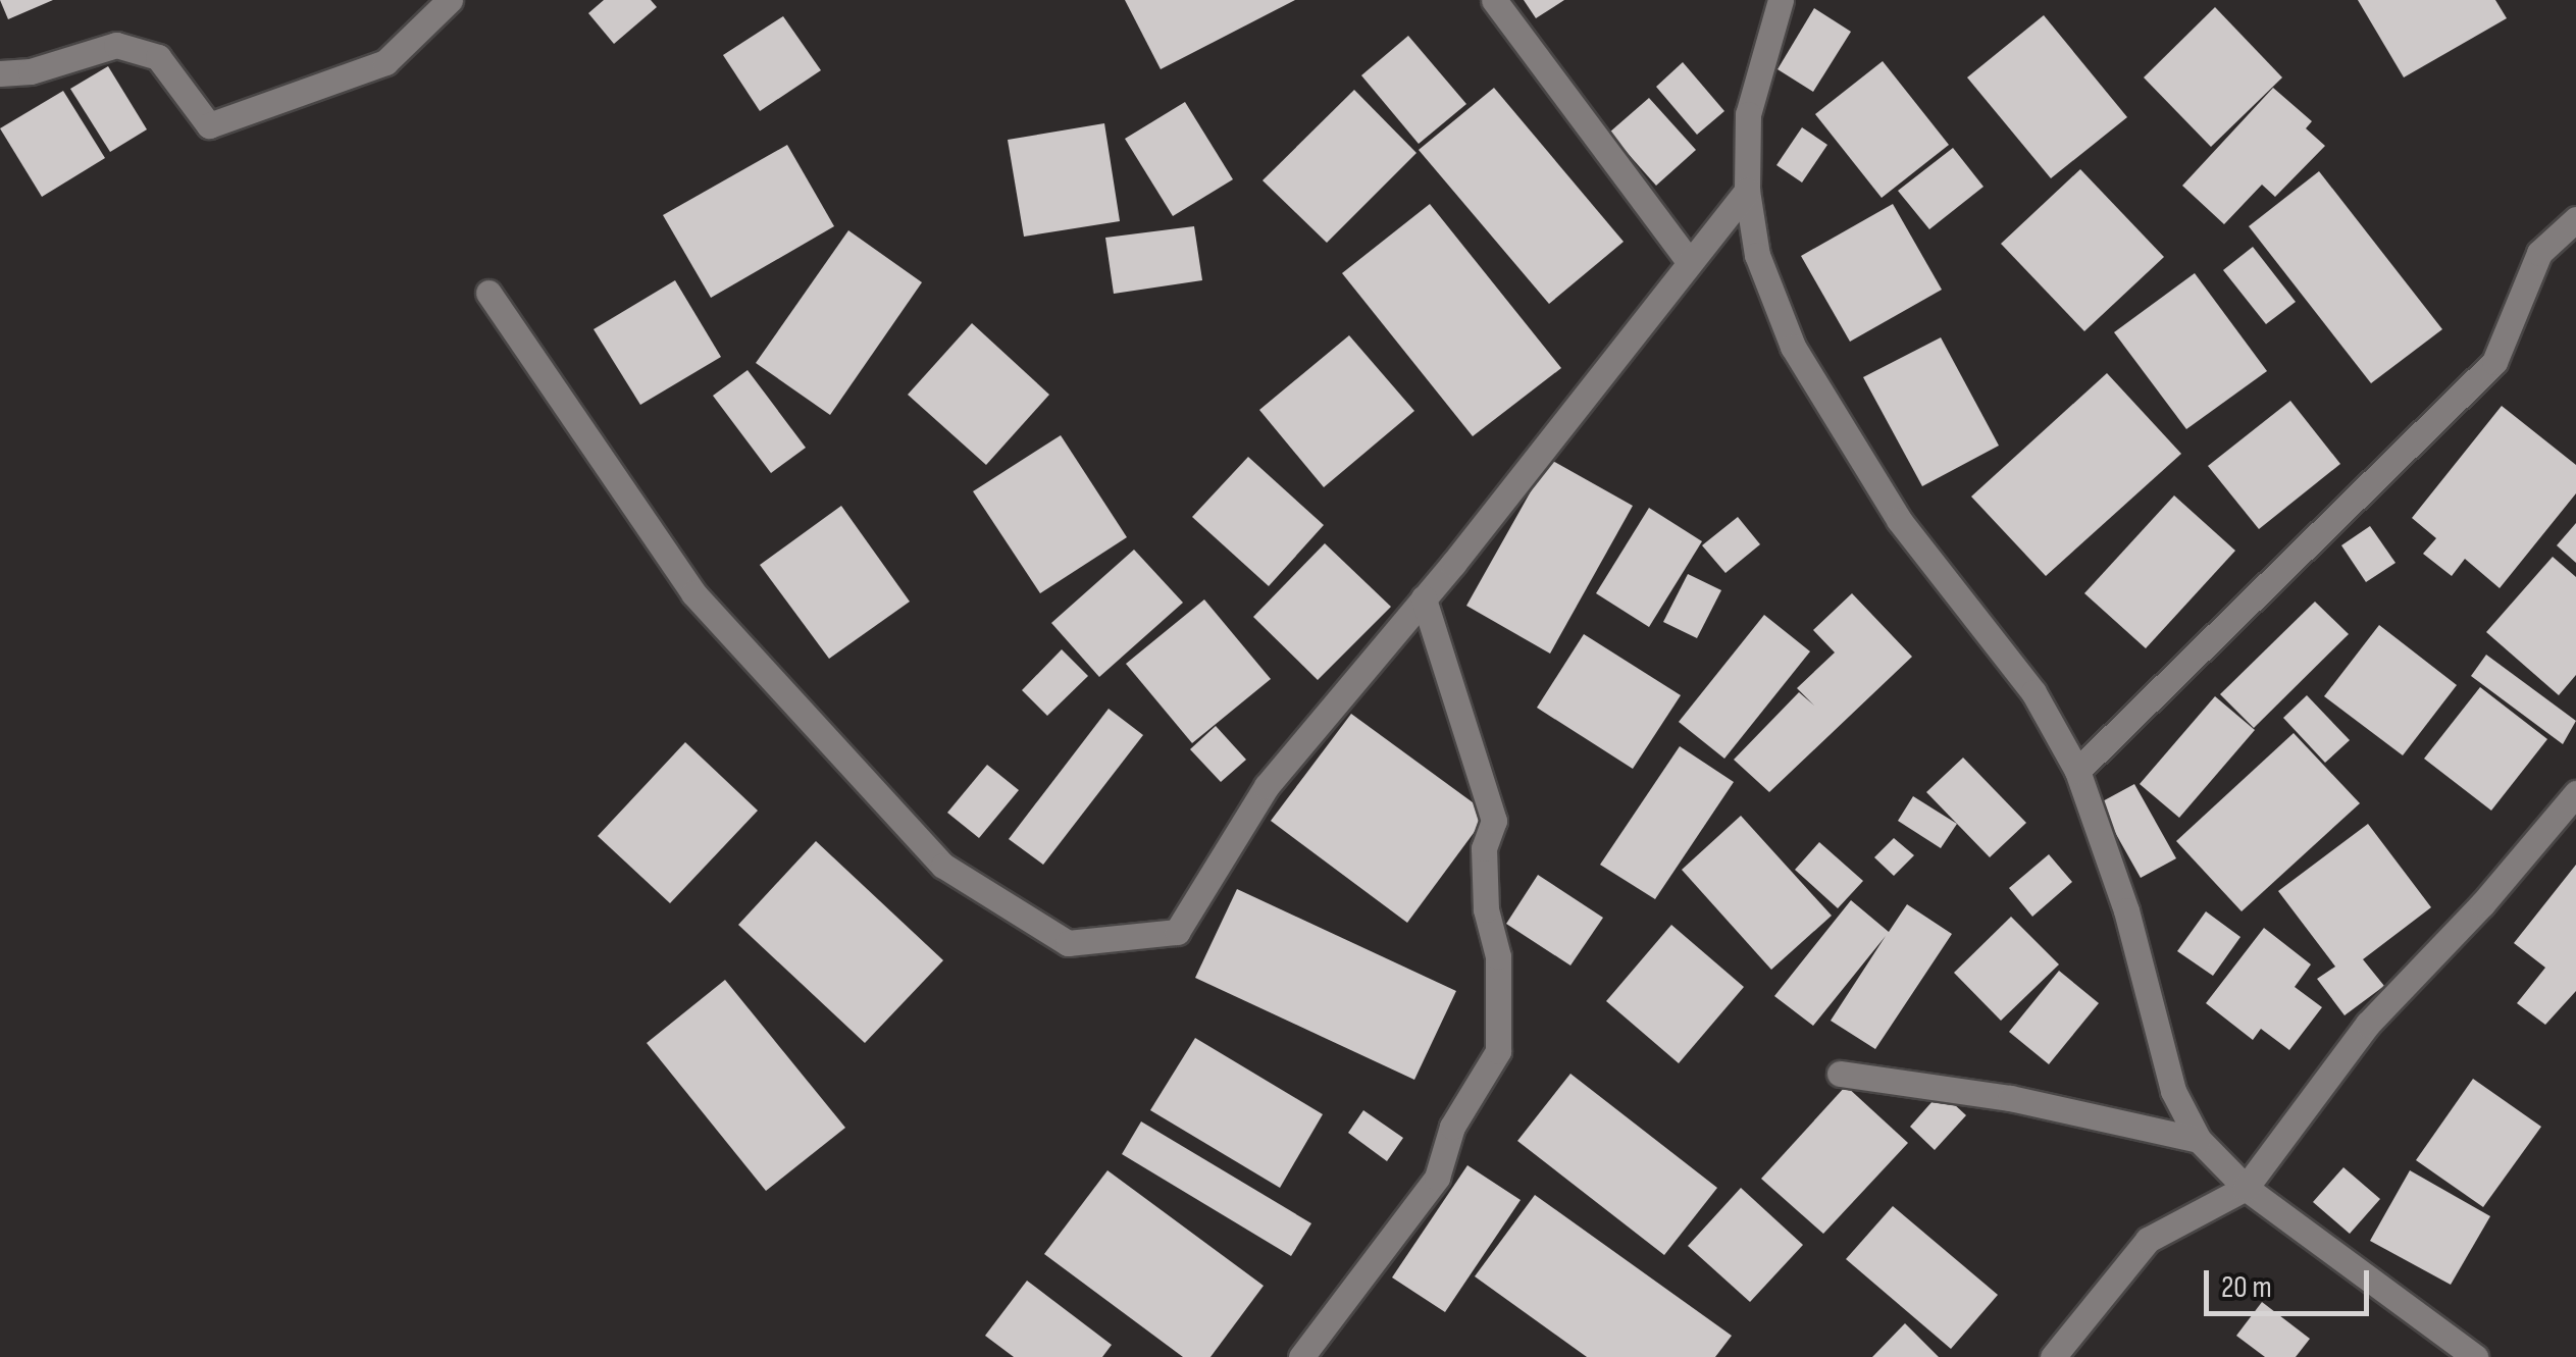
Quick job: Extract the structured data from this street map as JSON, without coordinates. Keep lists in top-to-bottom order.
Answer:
{
  "scale_bar": "20 m"
}
